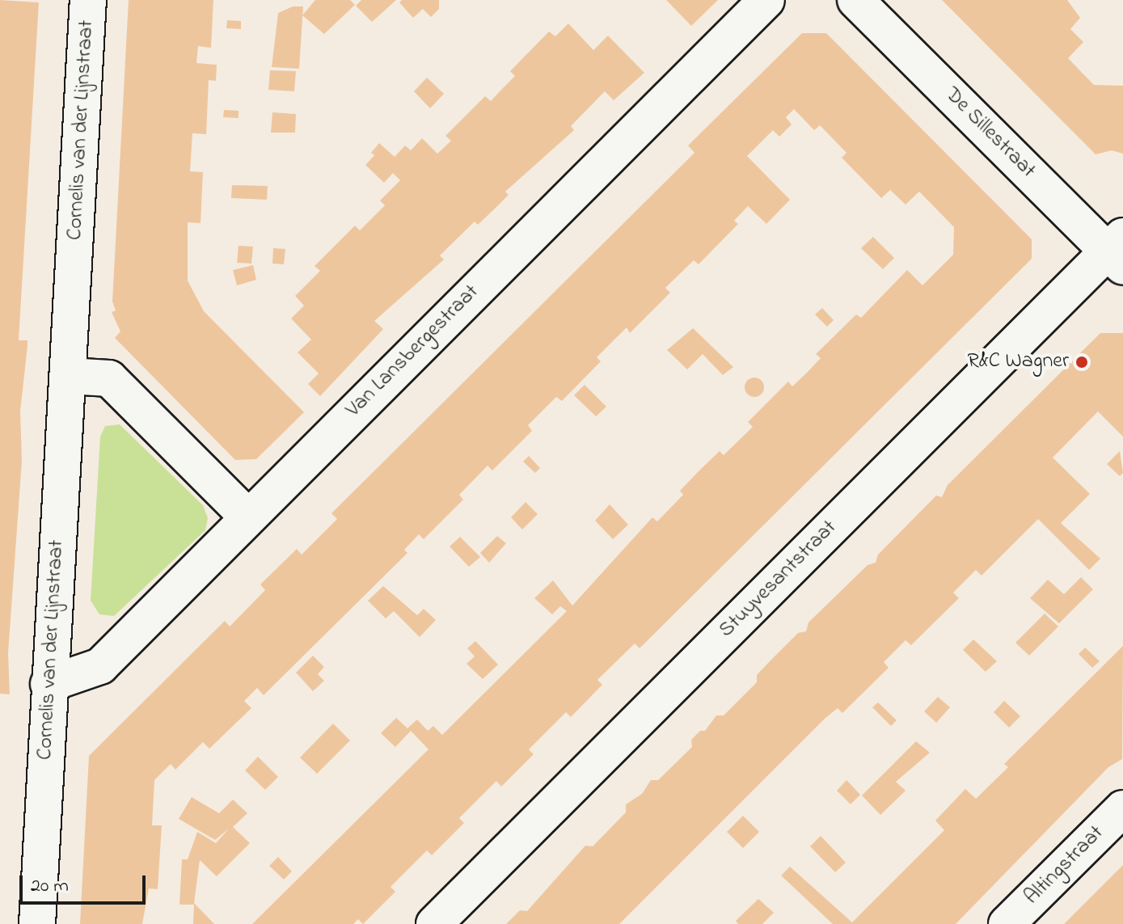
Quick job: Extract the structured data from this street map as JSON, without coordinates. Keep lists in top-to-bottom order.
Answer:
{
  "streets": {
    "street": [
      "Cornelis van der Lijnstraat",
      "De Sillestraat",
      "Van Lansbergestraat",
      "Stuyvesantstraat",
      "Altingstraat"
    ]
  },
  "crossings": [
    ["Cornelis van der Lijnstraat", "Van Lansbergestraat"],
    ["De Sillestraat", "Stuyvesantstraat"]
  ],
  "places": ["R&C Wagner"],
  "scale_bar": "20 m"
}
